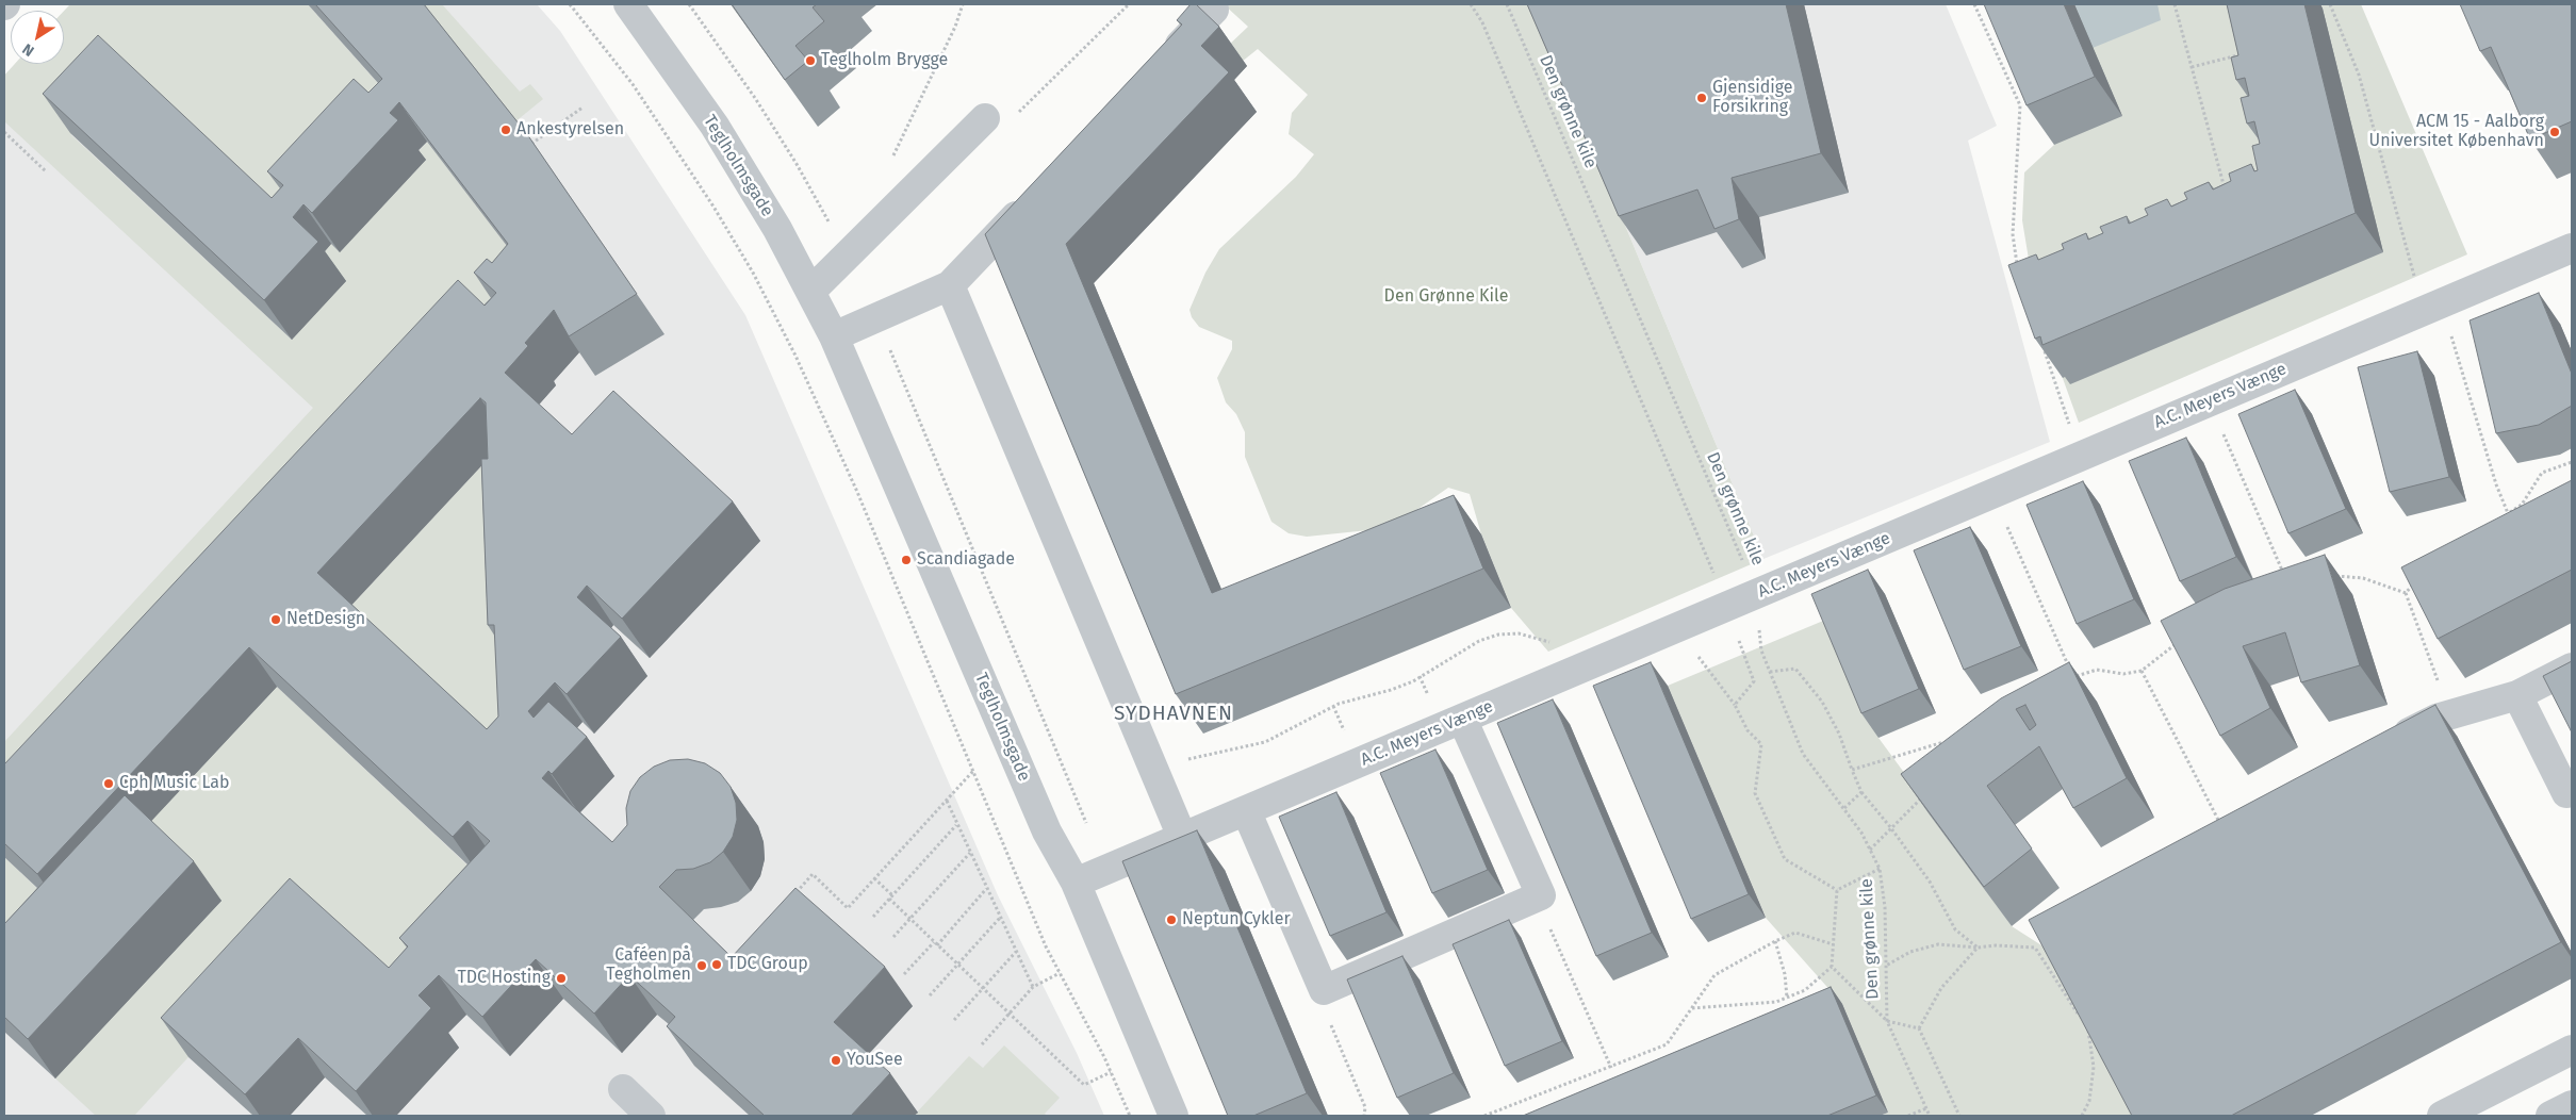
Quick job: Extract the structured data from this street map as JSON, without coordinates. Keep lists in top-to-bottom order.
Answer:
{
  "streets": {
    "street": ["Teglholmsgade", "A.C. Meyers Vænge"],
    "path": ["Den grønne kile"]
  },
  "crossings": [
    ["Den grønne kile", "A.C. Meyers Vænge"],
    ["Teglholmsgade", "A.C. Meyers Vænge"]
  ],
  "districts": ["SYDHAVNEN"],
  "parks": ["Den Grønne Kile"],
  "places": [
    "Teglholm Brygge",
    "Gjensidige Forsikring",
    "Ankestyrelsen",
    "ACM 15 - Aalborg Universitet København",
    "Scandiagade",
    "NetDesign",
    "Cph Music Lab",
    "Neptun Cykler",
    "TDC Group",
    "Caféen på Tegholmen",
    "TDC Hosting",
    "YouSee"
  ],
  "north": "bottom left"
}
